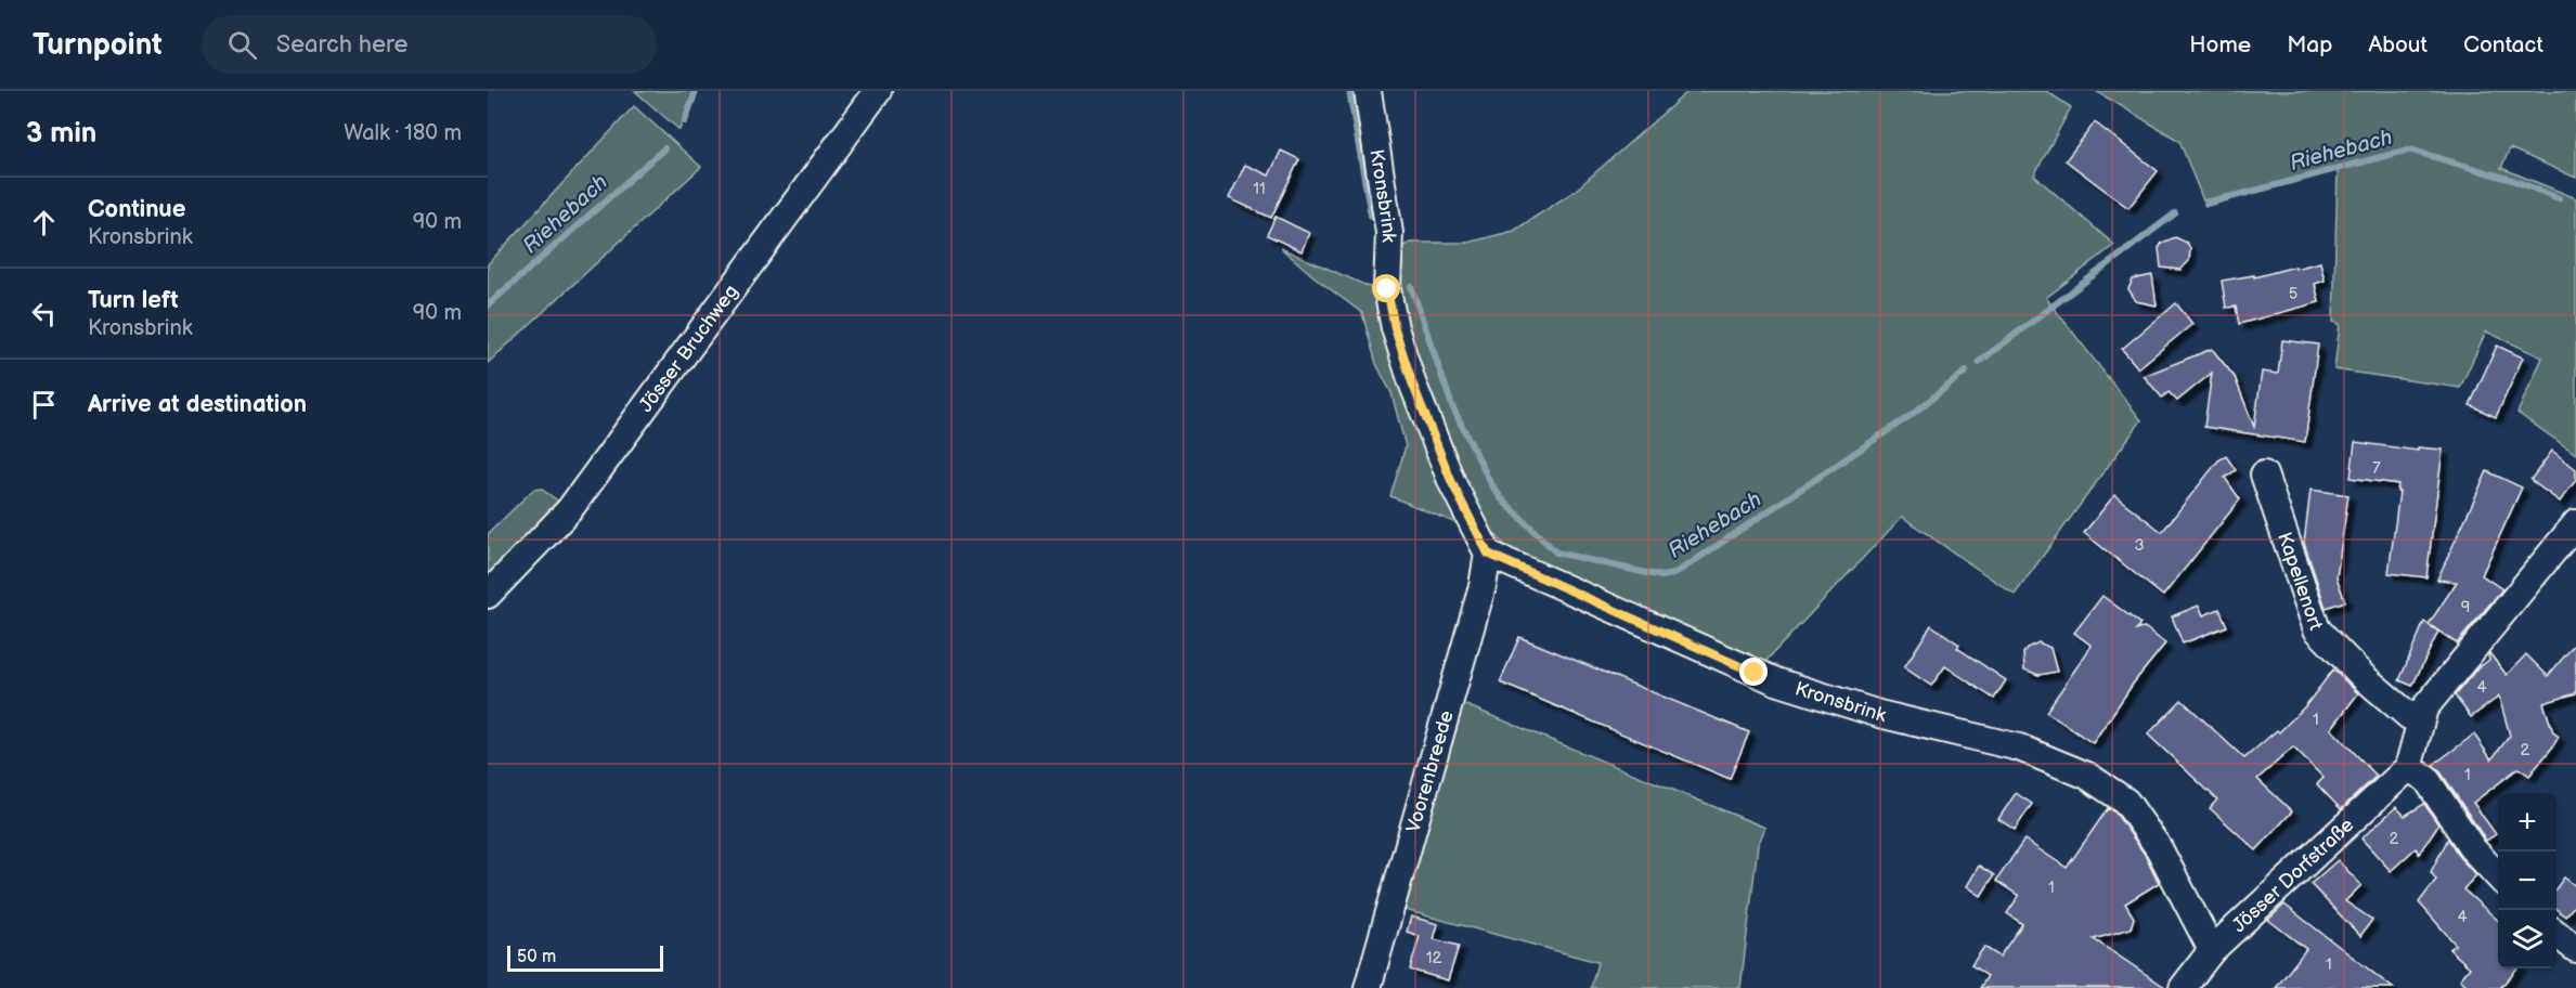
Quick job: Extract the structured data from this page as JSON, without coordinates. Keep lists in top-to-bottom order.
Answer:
{
  "streets": {
    "street": [
      "Kronsbrink",
      "Jösser Bruchweg",
      "Kapellenort",
      "Voorenbreede",
      "Jösser Dorfstraße"
    ]
  },
  "crossings": [
    ["Kronsbrink", "Voorenbreede"],
    ["Kronsbrink", "Jösser Dorfstraße"]
  ],
  "water": ["Riehebach"],
  "house_numbers": [
    "11",
    "5",
    "7",
    "3",
    "9",
    "4",
    "1",
    "2",
    "1",
    "2",
    "1",
    "4",
    "12",
    "1"
  ],
  "scale_bar": "50 m",
  "page": {
    "header": "Turnpoint",
    "search": "Search here",
    "nav": [
      "Home",
      "Map",
      "About",
      "Contact"
    ],
    "heading": ["3 min", "Walk · 180 m"],
    "list": [
      ["Continue", "Kronsbrink", "90 m"],
      ["Turn left", "Kronsbrink", "90 m"],
      "Arrive at destination"
    ],
    "map_buttons": ["+", "−"],
    "scale": "50 m"
  }
}
